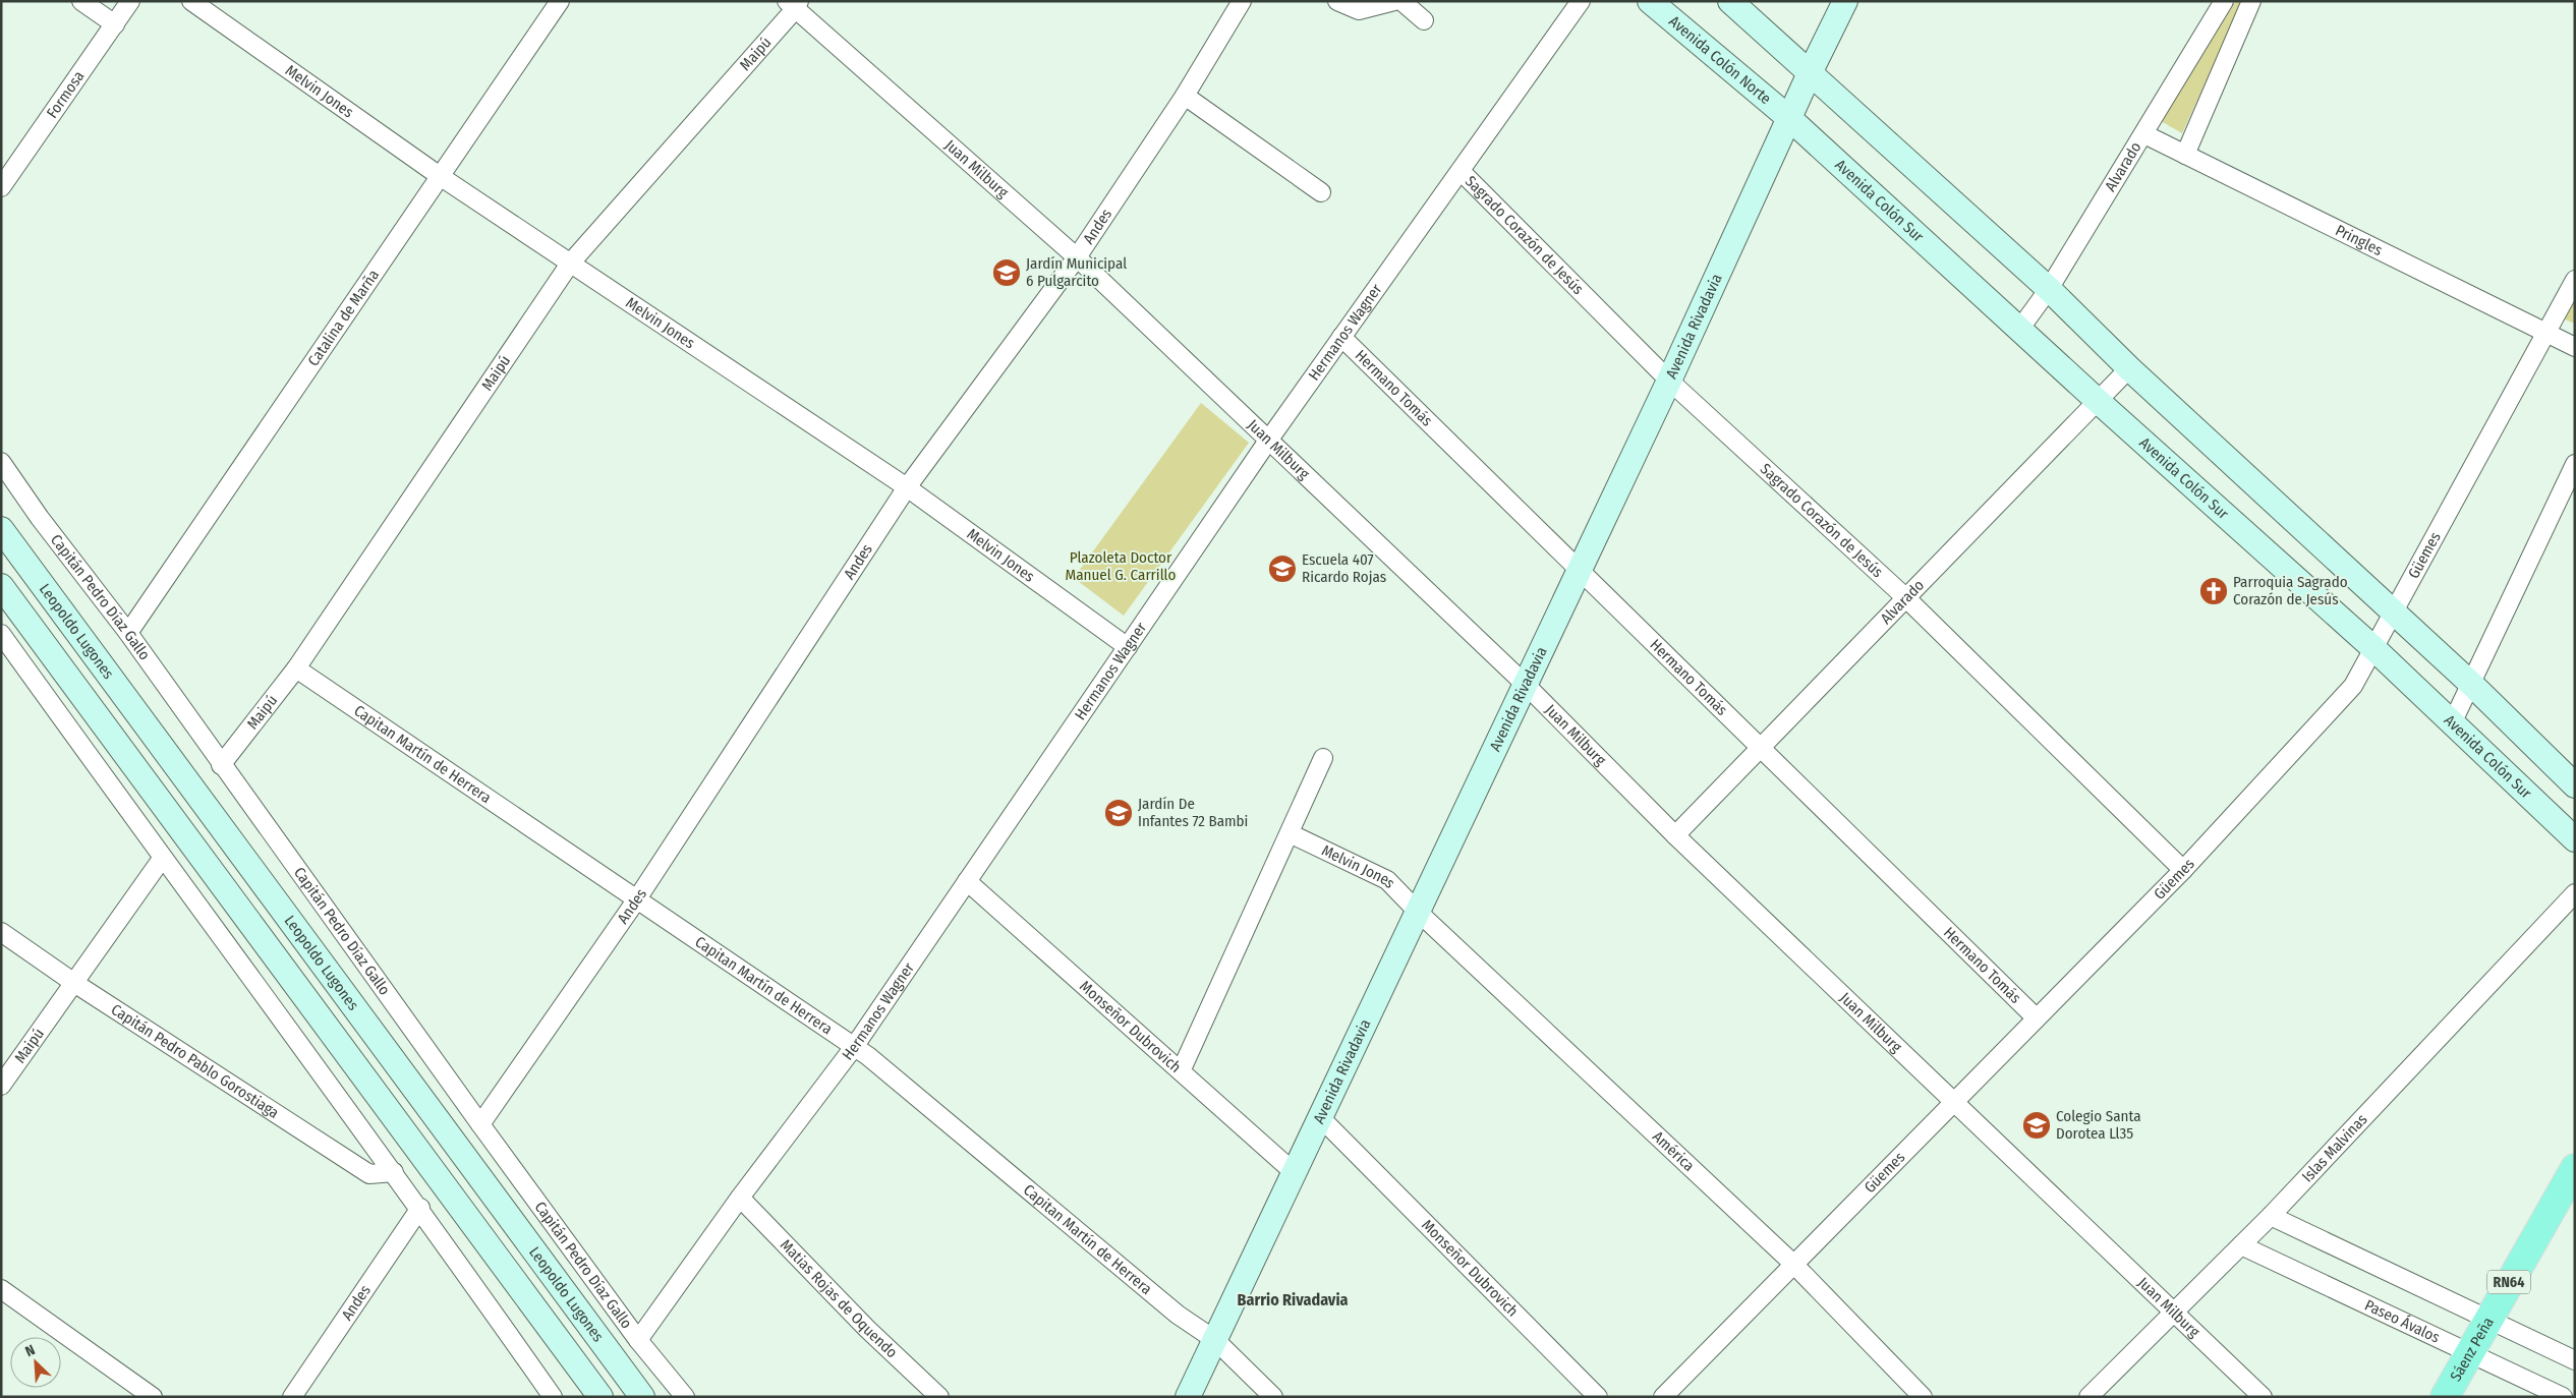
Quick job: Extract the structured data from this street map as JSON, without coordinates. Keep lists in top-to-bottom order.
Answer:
{
  "streets": {
    "main road": [
      "Avenida Colón Norte",
      "Avenida Colón Sur",
      "Avenida Rivadavia",
      "Leopoldo Lugones",
      "RN64",
      "Sáenz Peña"
    ],
    "street": [
      "Maipú",
      "Melvin Jones",
      "Formosa",
      "Alvarado",
      "Juan Milburg",
      "Andes",
      "Sagrado Corazón de Jesús",
      "Pringles",
      "Catalina de Marña",
      "Hermanos Wagner",
      "Hermano Tomás",
      "Güemes",
      "Capitán Pedro Díaz Gallo",
      "Capitan Martín de Herrera",
      "Monseñor Dubrovich",
      "Capitán Pedro Pablo Gorostiaga",
      "Islas Malvinas",
      "América",
      "Matias Rojas de Oquendo",
      "Paseo Ávalos"
    ]
  },
  "crossings": [
    ["Maipú", "Melvin Jones"],
    ["Maipú", "Juan Milburg"],
    ["Maipú", "Capitán Pedro Díaz Gallo"],
    ["Maipú", "Capitan Martín de Herrera"],
    ["Maipú", "Capitán Pedro Pablo Gorostiaga"],
    ["Avenida Colón Norte", "Avenida Colón Sur"],
    ["Avenida Colón Norte", "Avenida Rivadavia"],
    ["Melvin Jones", "Andes"],
    ["Melvin Jones", "Catalina de Marña"],
    ["Melvin Jones", "Avenida Rivadavia"],
    ["Melvin Jones", "Hermanos Wagner"],
    ["Melvin Jones", "América"],
    ["Alvarado", "Juan Milburg"],
    ["Alvarado", "Avenida Colón Sur"],
    ["Alvarado", "Sagrado Corazón de Jesús"],
    ["Alvarado", "Pringles"],
    ["Alvarado", "Hermano Tomás"],
    ["Juan Milburg", "Andes"],
    ["Juan Milburg", "Avenida Rivadavia"],
    ["Juan Milburg", "Hermanos Wagner"],
    ["Juan Milburg", "Güemes"],
    ["Juan Milburg", "Islas Malvinas"],
    ["Avenida Colón Sur", "Avenida Rivadavia"],
    ["Avenida Colón Sur", "Güemes"],
    ["Andes", "Capitán Pedro Díaz Gallo"],
    ["Andes", "Capitan Martín de Herrera"],
    ["Sagrado Corazón de Jesús", "Avenida Rivadavia"],
    ["Sagrado Corazón de Jesús", "Hermanos Wagner"],
    ["Sagrado Corazón de Jesús", "Güemes"],
    ["Pringles", "Güemes"],
    ["Catalina de Marña", "Capitán Pedro Díaz Gallo"],
    ["Avenida Rivadavia", "Hermano Tomás"],
    ["Avenida Rivadavia", "Capitan Martín de Herrera"],
    ["Avenida Rivadavia", "Monseñor Dubrovich"],
    ["Avenida Rivadavia", "América"],
    ["Hermanos Wagner", "Hermano Tomás"],
    ["Hermanos Wagner", "Capitán Pedro Díaz Gallo"],
    ["Hermanos Wagner", "Capitan Martín de Herrera"],
    ["Hermanos Wagner", "Monseñor Dubrovich"],
    ["Hermanos Wagner", "Matias Rojas de Oquendo"],
    ["Hermano Tomás", "Güemes"],
    ["Güemes", "América"],
    ["Islas Malvinas", "Paseo Ávalos"],
    ["Paseo Ávalos", "Sáenz Peña"]
  ],
  "districts": ["Barrio Rivadavia"],
  "parks": ["Plazoleta Doctor Manuel G. Carrillo"],
  "places": {
    "school or university": [
      "Jardín Municipal 6 Pulgarcito",
      "Escuela 407 Ricardo Rojas",
      "Jardín De Infantes 72 Bambi",
      "Colegio Santa Dorotea Ll35"
    ],
    "church": ["Parroquia Sagrado Corazón de Jesús"]
  },
  "north": "top left"
}
